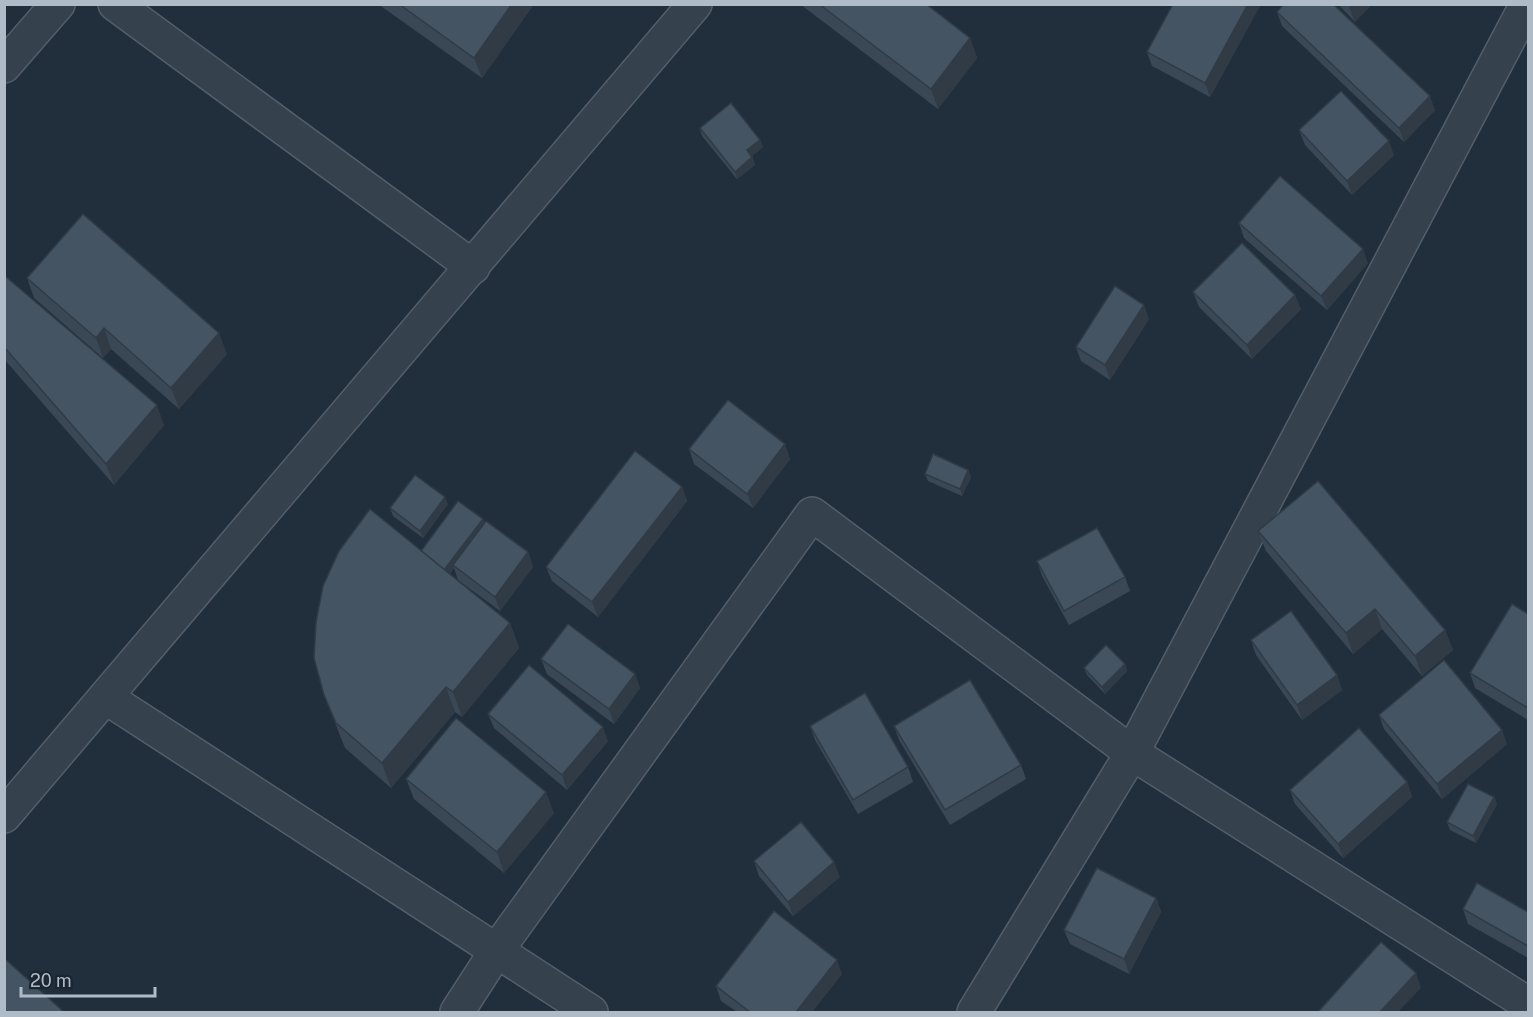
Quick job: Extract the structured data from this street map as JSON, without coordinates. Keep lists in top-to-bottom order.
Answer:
{
  "scale_bar": "20 m"
}
